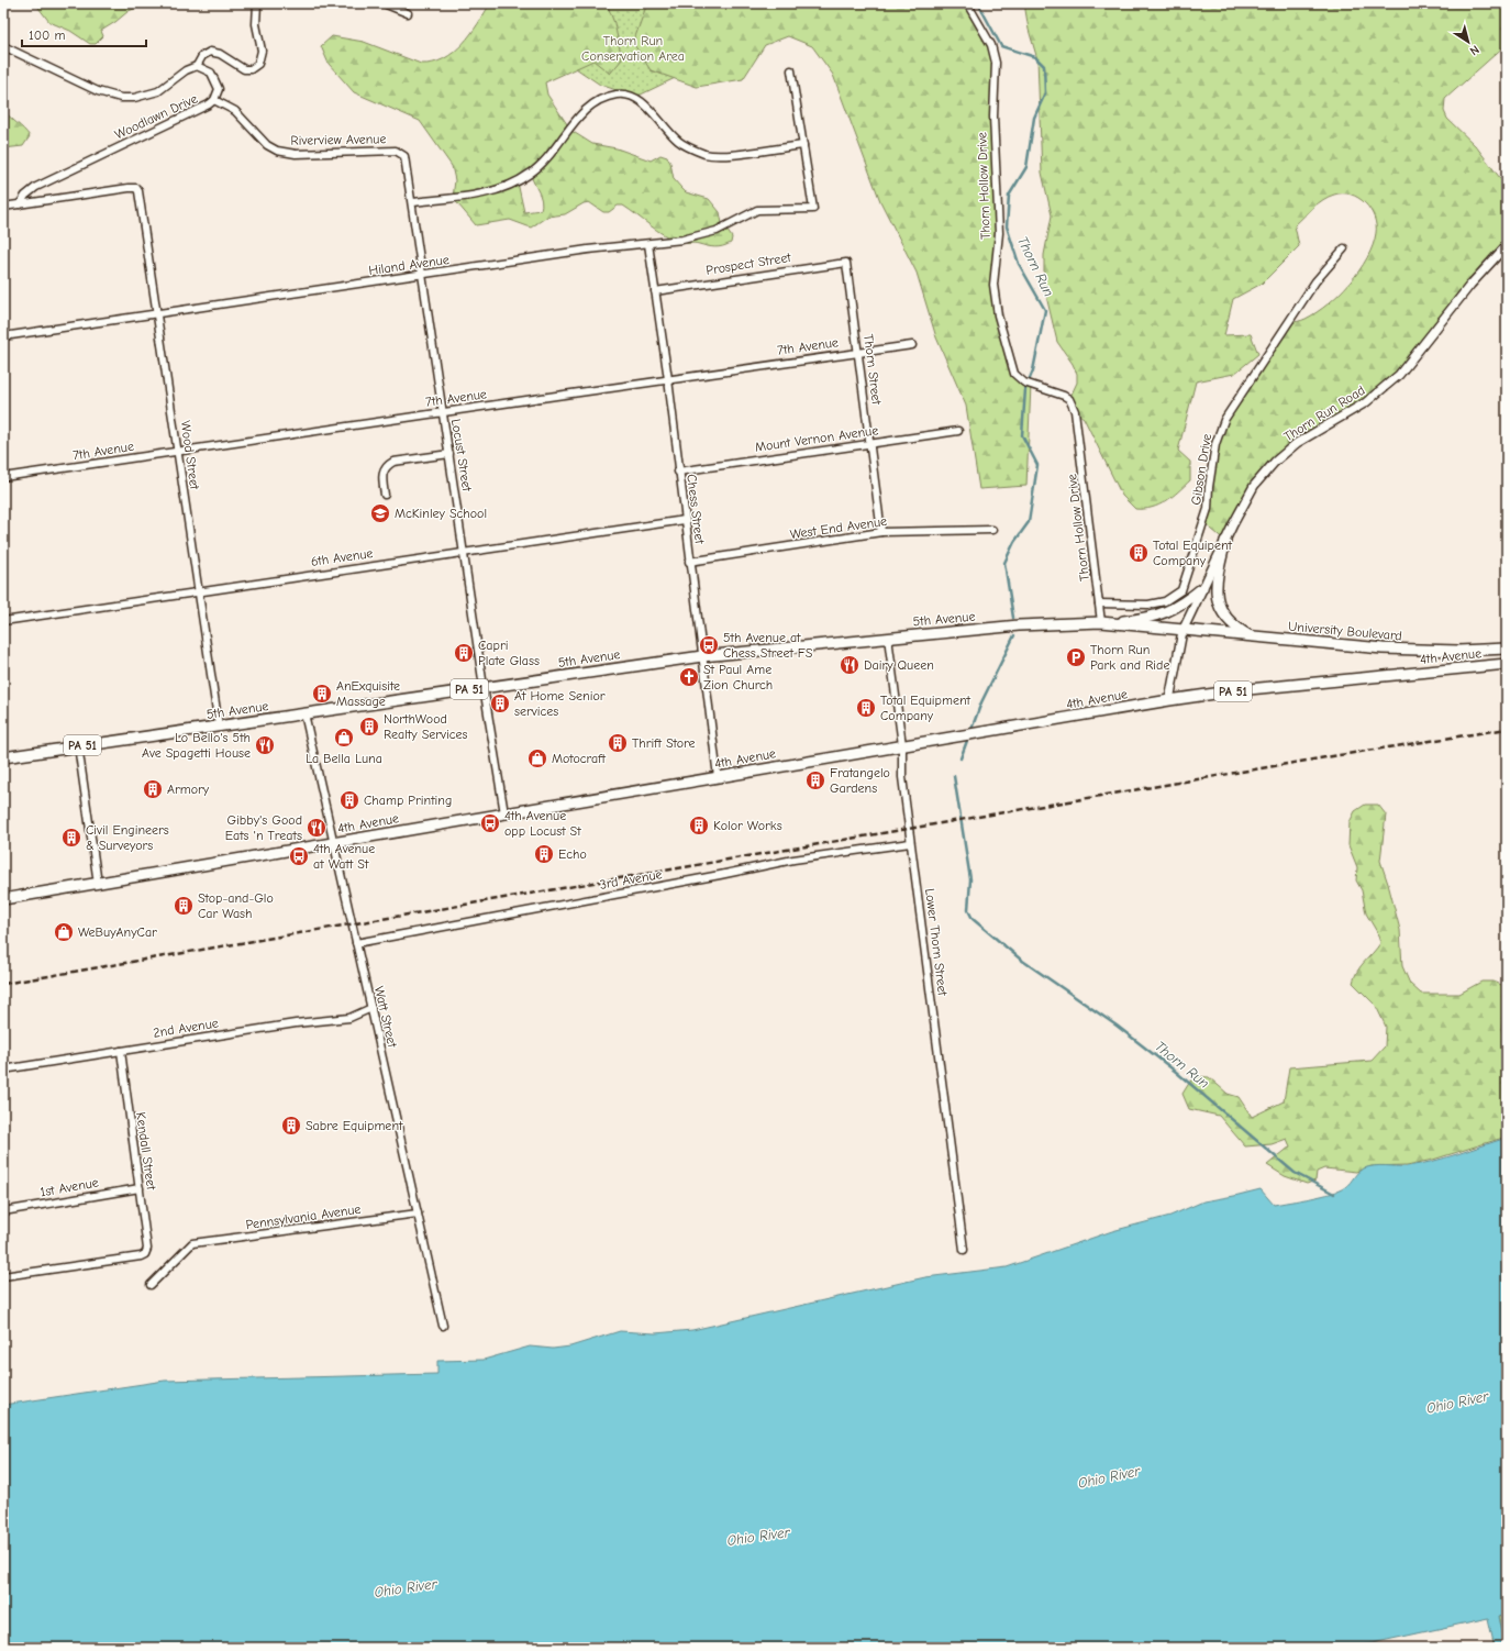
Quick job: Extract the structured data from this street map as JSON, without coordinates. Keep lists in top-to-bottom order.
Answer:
{
  "streets": {
    "main road": [
      "5th Avenue",
      "University Boulevard",
      "4th Avenue",
      "PA 51"
    ],
    "street": [
      "Woodlawn Drive",
      "Riverview Avenue",
      "Thorn Hollow Drive",
      "Prospect Street",
      "Hiland Avenue",
      "7th Avenue",
      "Thorn Street",
      "Thorn Run Road",
      "Mount Vernon Avenue",
      "Wood Street",
      "Locust Street",
      "Gibson Drive",
      "Chess Street",
      "West End Avenue",
      "6th Avenue",
      "3rd Avenue",
      "Lower Thorn Street",
      "Watt Street",
      "2nd Avenue",
      "Kendall Street",
      "1st Avenue",
      "Pennsylvania Avenue"
    ]
  },
  "crossings": [
    ["Woodlawn Drive", "Riverview Avenue"],
    ["Woodlawn Drive", "Wood Street"],
    ["Riverview Avenue", "Locust Street"],
    ["Thorn Hollow Drive", "Gibson Drive"],
    ["Thorn Hollow Drive", "5th Avenue"],
    ["Prospect Street", "Thorn Street"],
    ["Prospect Street", "Chess Street"],
    ["Hiland Avenue", "Wood Street"],
    ["Hiland Avenue", "Locust Street"],
    ["Hiland Avenue", "Chess Street"],
    ["7th Avenue", "Thorn Street"],
    ["7th Avenue", "Wood Street"],
    ["7th Avenue", "Locust Street"],
    ["7th Avenue", "Chess Street"],
    ["Thorn Street", "Mount Vernon Avenue"],
    ["Thorn Street", "West End Avenue"],
    ["Thorn Run Road", "5th Avenue"],
    ["Thorn Run Road", "University Boulevard"],
    ["Thorn Run Road", "4th Avenue"],
    ["Mount Vernon Avenue", "Chess Street"],
    ["Wood Street", "6th Avenue"],
    ["Wood Street", "5th Avenue"],
    ["Locust Street", "6th Avenue"],
    ["Locust Street", "5th Avenue"],
    ["Locust Street", "4th Avenue"],
    ["Chess Street", "West End Avenue"],
    ["Chess Street", "6th Avenue"],
    ["Chess Street", "5th Avenue"],
    ["Chess Street", "4th Avenue"],
    ["5th Avenue", "University Boulevard"],
    ["5th Avenue", "Lower Thorn Street"],
    ["5th Avenue", "Watt Street"],
    ["4th Avenue", "Lower Thorn Street"],
    ["4th Avenue", "Watt Street"],
    ["3rd Avenue", "Lower Thorn Street"],
    ["3rd Avenue", "Watt Street"],
    ["Watt Street", "2nd Avenue"],
    ["Watt Street", "Pennsylvania Avenue"],
    ["2nd Avenue", "Kendall Street"],
    ["Kendall Street", "1st Avenue"]
  ],
  "water": ["Thorn Run", "Ohio River"],
  "parks": ["Thorn Run Conservation Area"],
  "places": {
    "school or university": ["McKinley School"],
    "building": [
      "Total Equipent Company",
      "Capri Plate Glass",
      "AnExquisite Massage",
      "At Home Senior services",
      "Total Equipment Company",
      "NorthWood Realty Services",
      "Thrift Store",
      "Fratangelo Gardens",
      "Armory",
      "Champ Printing",
      "Kolor Works",
      "Civil Engineers & Surveyors",
      "Echo",
      "Stop-and-Glo Car Wash",
      "Sabre Equipment"
    ],
    "bus stop": ["5th Avenue at Chess Street FS", "4th Avenue opp Locust St", "4th Avenue at Watt St"],
    "parking": ["Thorn Run Park and Ride"],
    "restaurant": ["Dairy Queen", "Lo Bello's 5th Ave Spagetti House", "Gibby's Good Eats 'n Treats"],
    "church": ["St Paul Ame Zion Church"],
    "shop": ["La Bella Luna", "Motocraft", "WeBuyAnyCar"]
  },
  "scale_bar": "100 m",
  "north": "bottom right"
}
